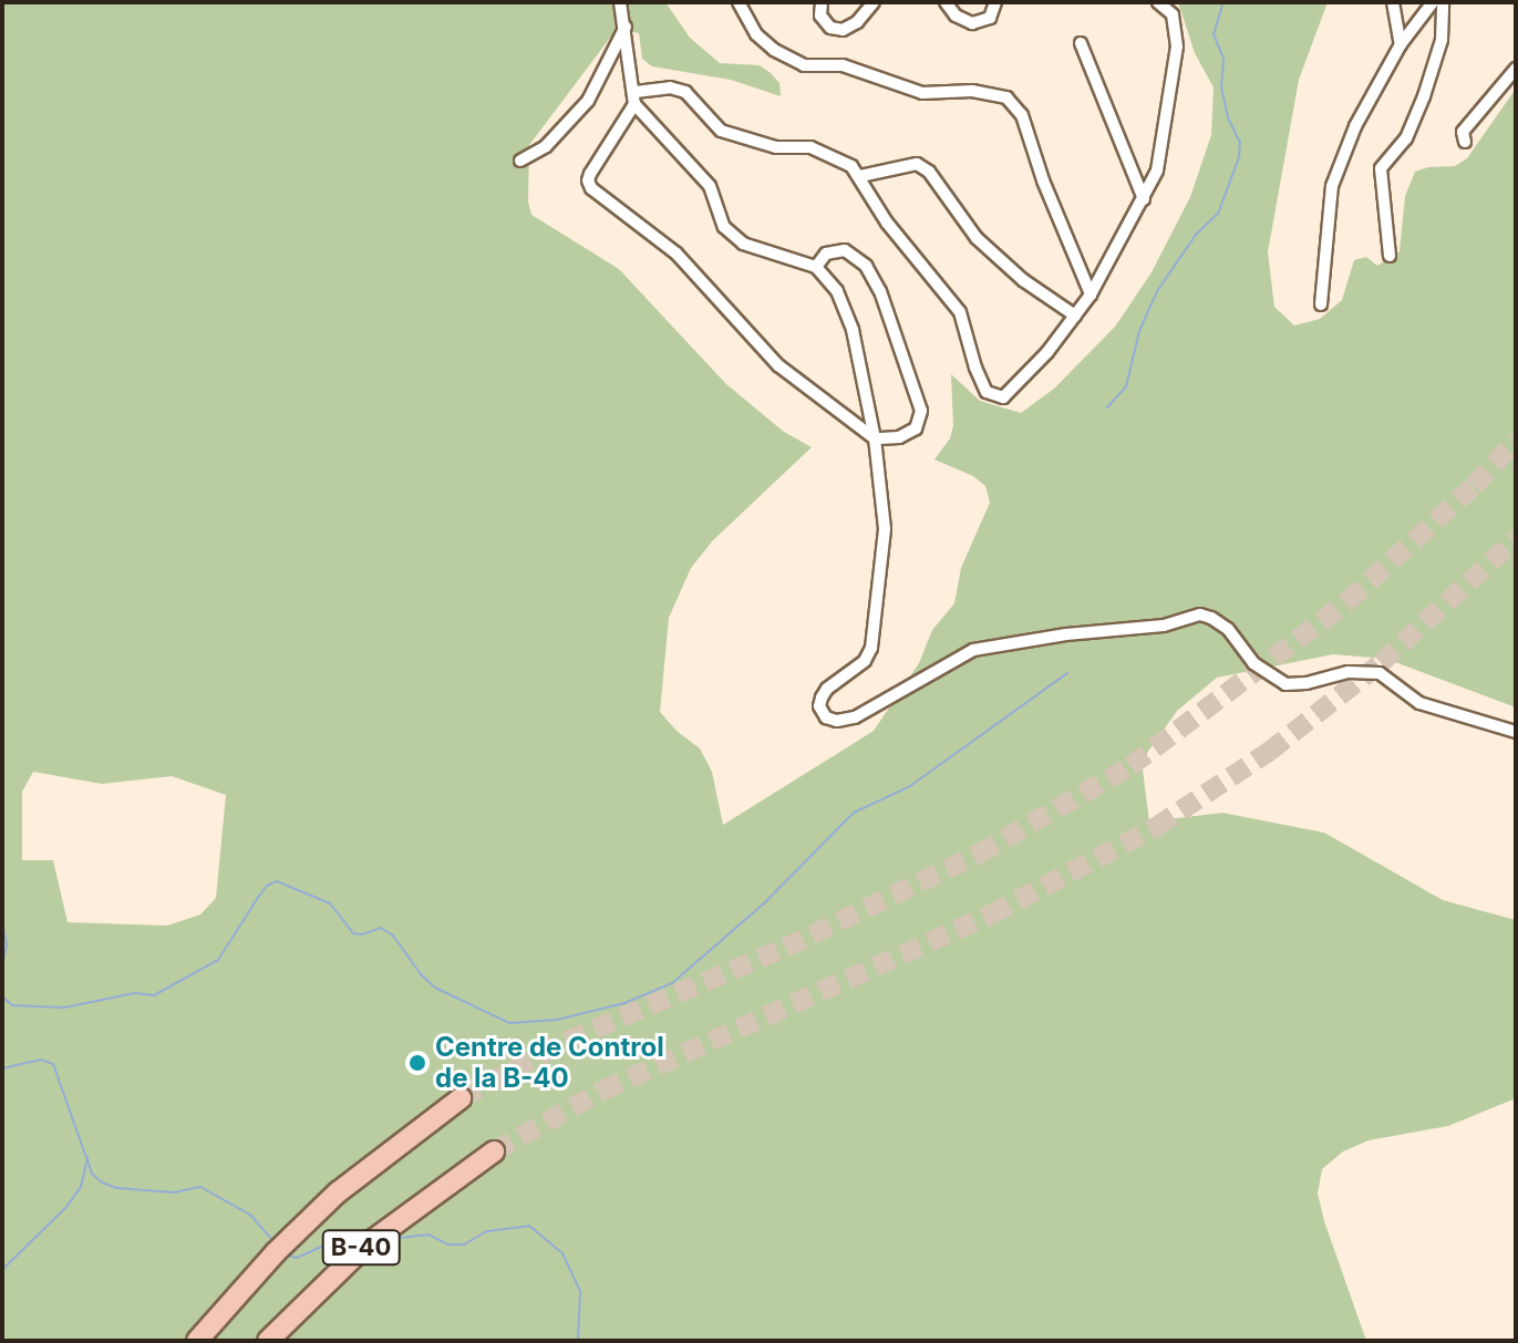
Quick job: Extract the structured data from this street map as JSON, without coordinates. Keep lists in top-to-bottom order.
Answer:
{
  "streets": {
    "highway": ["B-40"]
  },
  "places": ["Centre de Control de la B-40"]
}
